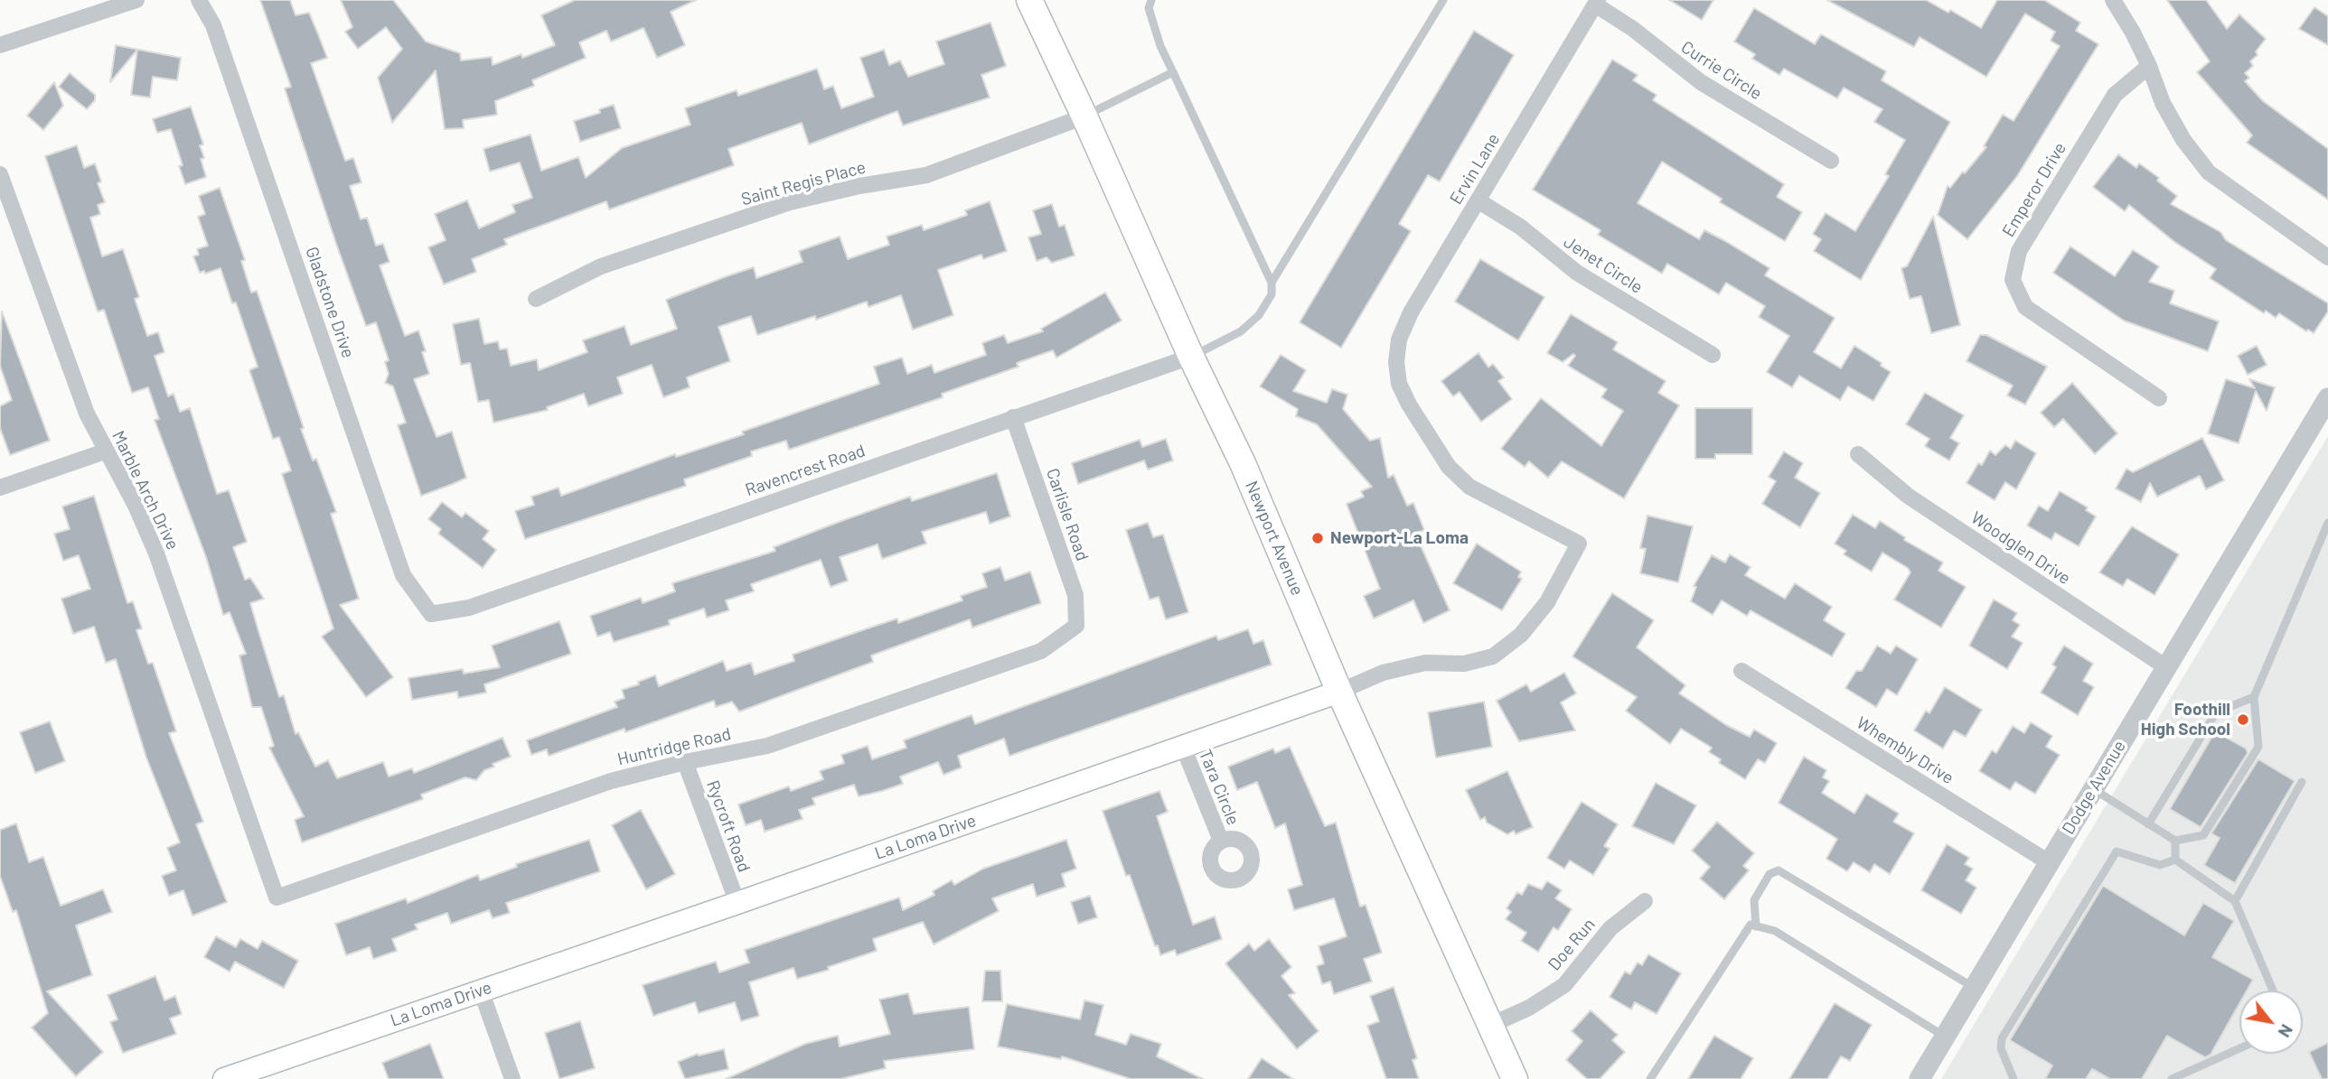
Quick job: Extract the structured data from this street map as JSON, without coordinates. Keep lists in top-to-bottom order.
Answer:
{
  "streets": {
    "main road": ["Newport Avenue", "La Loma Drive"],
    "street": [
      "Currie Circle",
      "Ervin Lane",
      "Saint Regis Place",
      "Emperor Drive",
      "Jenet Circle",
      "Gladstone Drive",
      "Ravencrest Road",
      "Marble Arch Drive",
      "Carlisle Road",
      "Woodglen Drive",
      "Huntridge Road",
      "Whembly Drive",
      "Tara Circle",
      "Dodge Avenue",
      "Rycroft Road",
      "Doe Run"
    ]
  },
  "crossings": [
    ["Currie Circle", "Ervin Lane"],
    ["Ervin Lane", "Jenet Circle"],
    ["Ervin Lane", "La Loma Drive"],
    ["Saint Regis Place", "Newport Avenue"],
    ["Gladstone Drive", "Ravencrest Road"],
    ["Ravencrest Road", "Carlisle Road"],
    ["Ravencrest Road", "Newport Avenue"],
    ["Marble Arch Drive", "Huntridge Road"],
    ["Carlisle Road", "Huntridge Road"],
    ["Newport Avenue", "La Loma Drive"],
    ["Newport Avenue", "Doe Run"],
    ["Woodglen Drive", "Dodge Avenue"],
    ["Huntridge Road", "Rycroft Road"],
    ["Whembly Drive", "Dodge Avenue"],
    ["Tara Circle", "La Loma Drive"],
    ["Rycroft Road", "La Loma Drive"]
  ],
  "places": ["Newport-La Loma", "Foothill High School"],
  "north": "bottom right"
}
